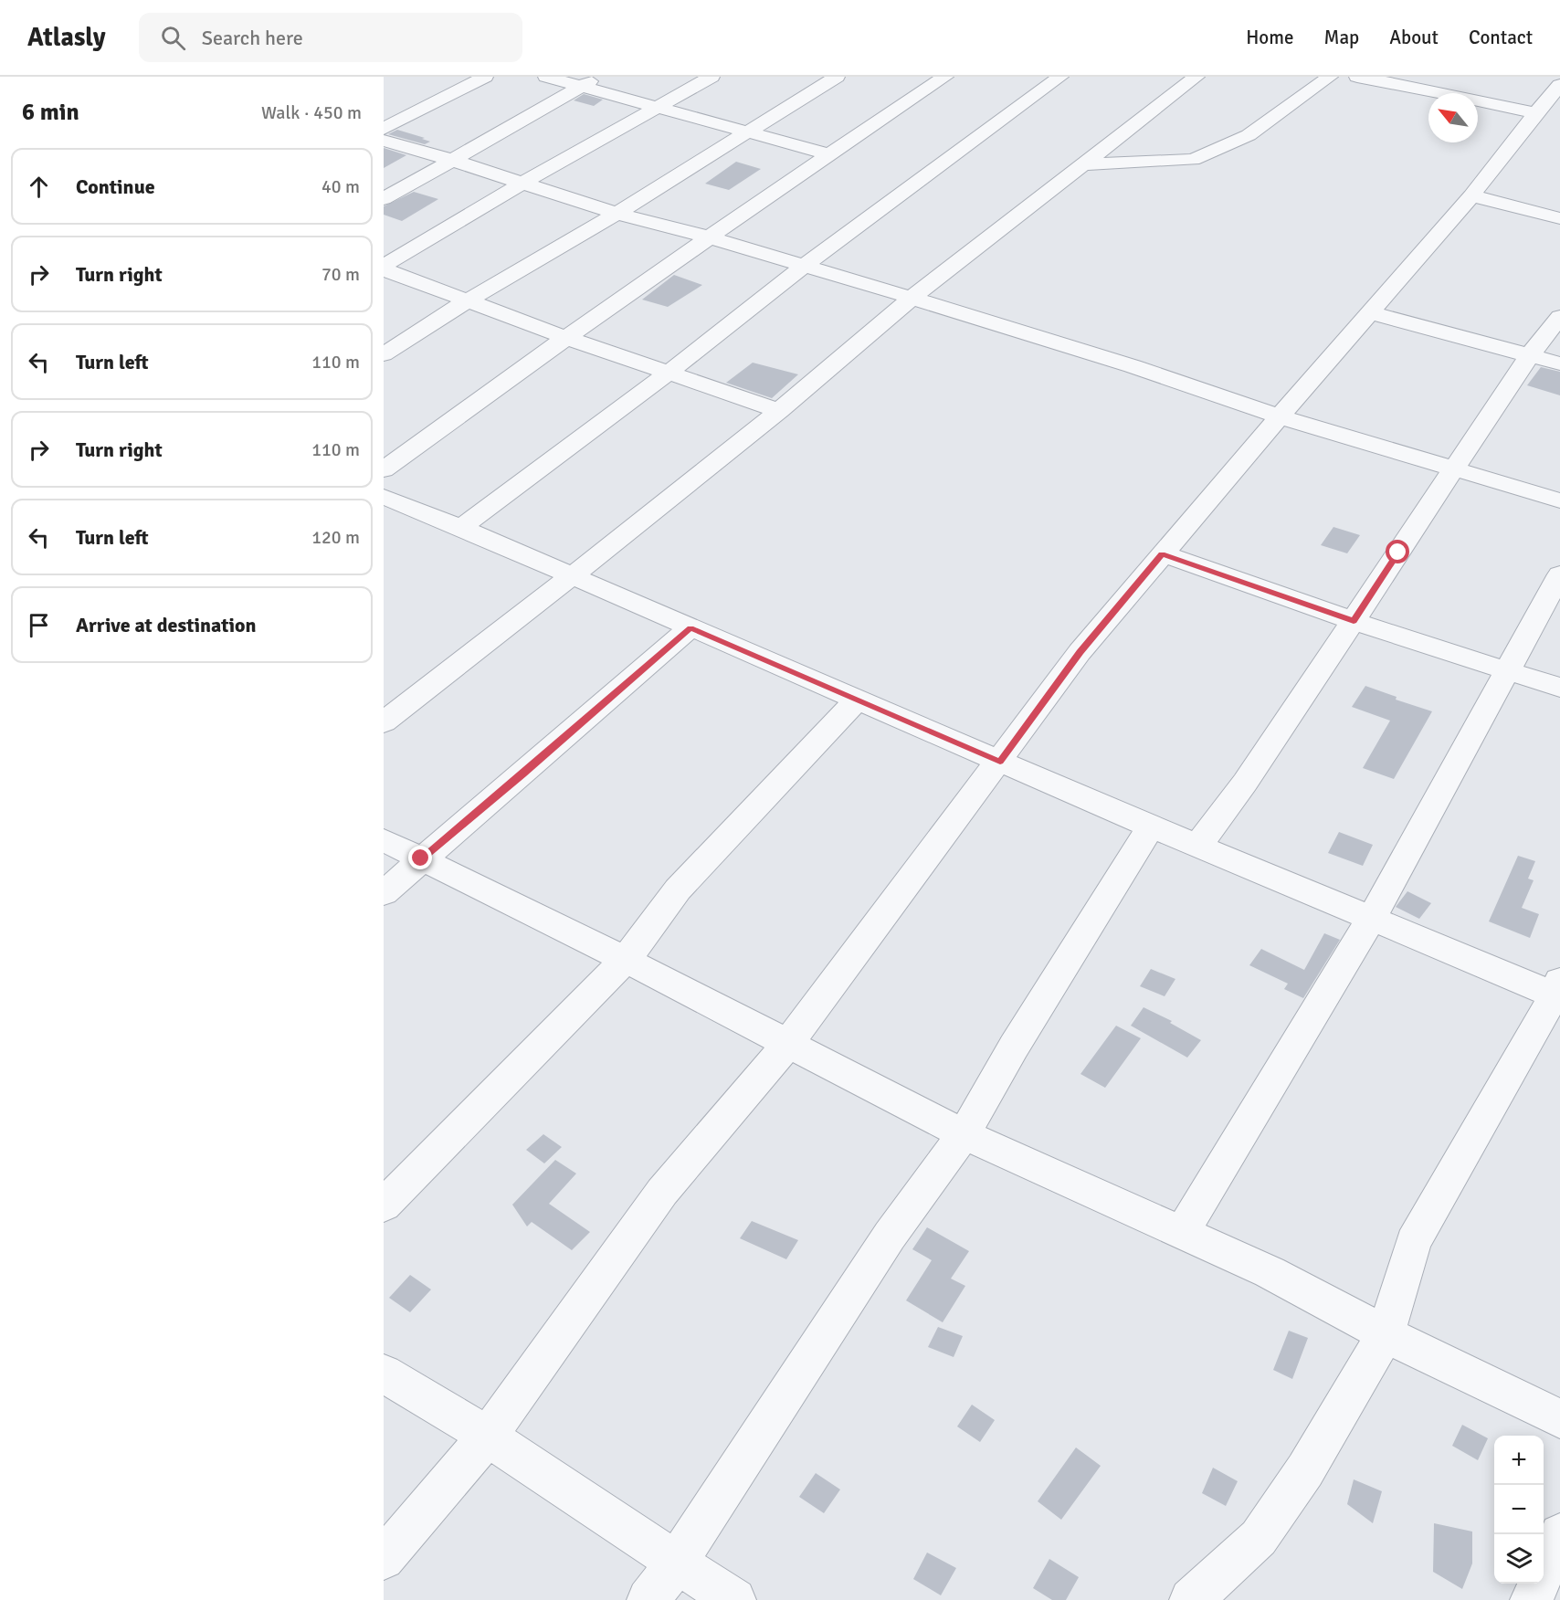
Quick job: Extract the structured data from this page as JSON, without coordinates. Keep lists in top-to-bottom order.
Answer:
{
  "north": "top left",
  "page": {
    "header": "Atlasly",
    "search": "Search here",
    "nav": [
      "Home",
      "Map",
      "About",
      "Contact"
    ],
    "heading": ["6 min", "Walk · 450 m"],
    "list": [
      ["Continue", "40 m"],
      ["Turn right", "70 m"],
      ["Turn left", "110 m"],
      ["Turn right", "110 m"],
      ["Turn left", "120 m"],
      "Arrive at destination"
    ],
    "map_buttons": ["+", "−"]
  }
}
